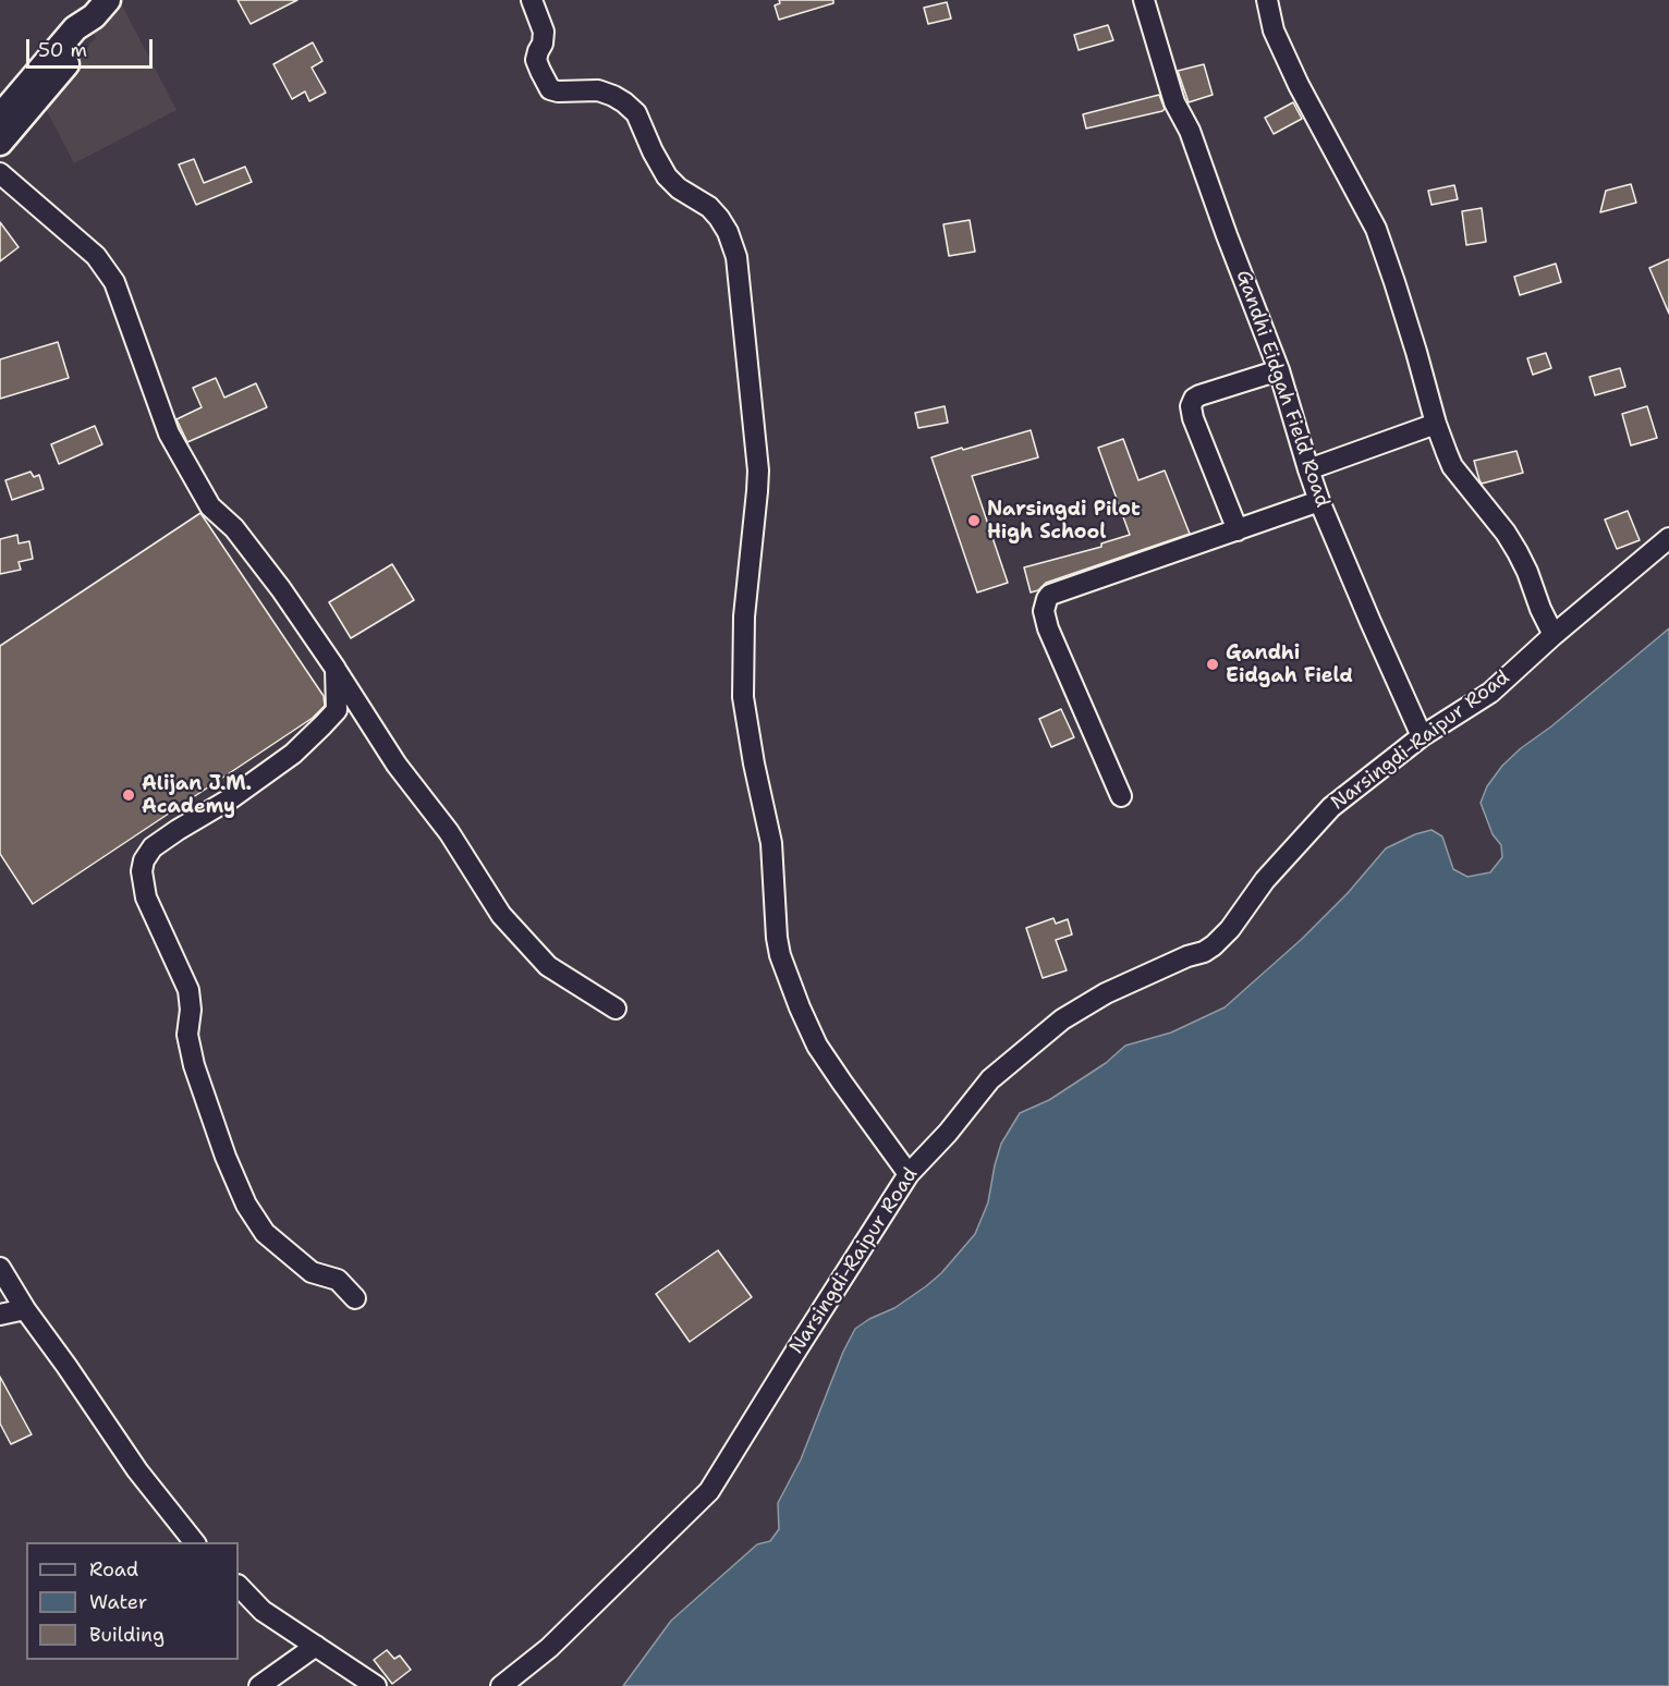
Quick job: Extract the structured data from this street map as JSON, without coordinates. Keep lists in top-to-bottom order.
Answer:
{
  "streets": {
    "street": ["Gandhi Eidgah Field Road", "Narsingdi-Raipur Road"]
  },
  "crossings": [
    ["Gandhi Eidgah Field Road", "Narsingdi-Raipur Road"]
  ],
  "places": ["Narsingdi Pilot High School", "Gandhi Eidgah Field", "Alijan J.M. Academy"],
  "legend": ["Road", "Water", "Building"],
  "scale_bar": "50 m"
}
